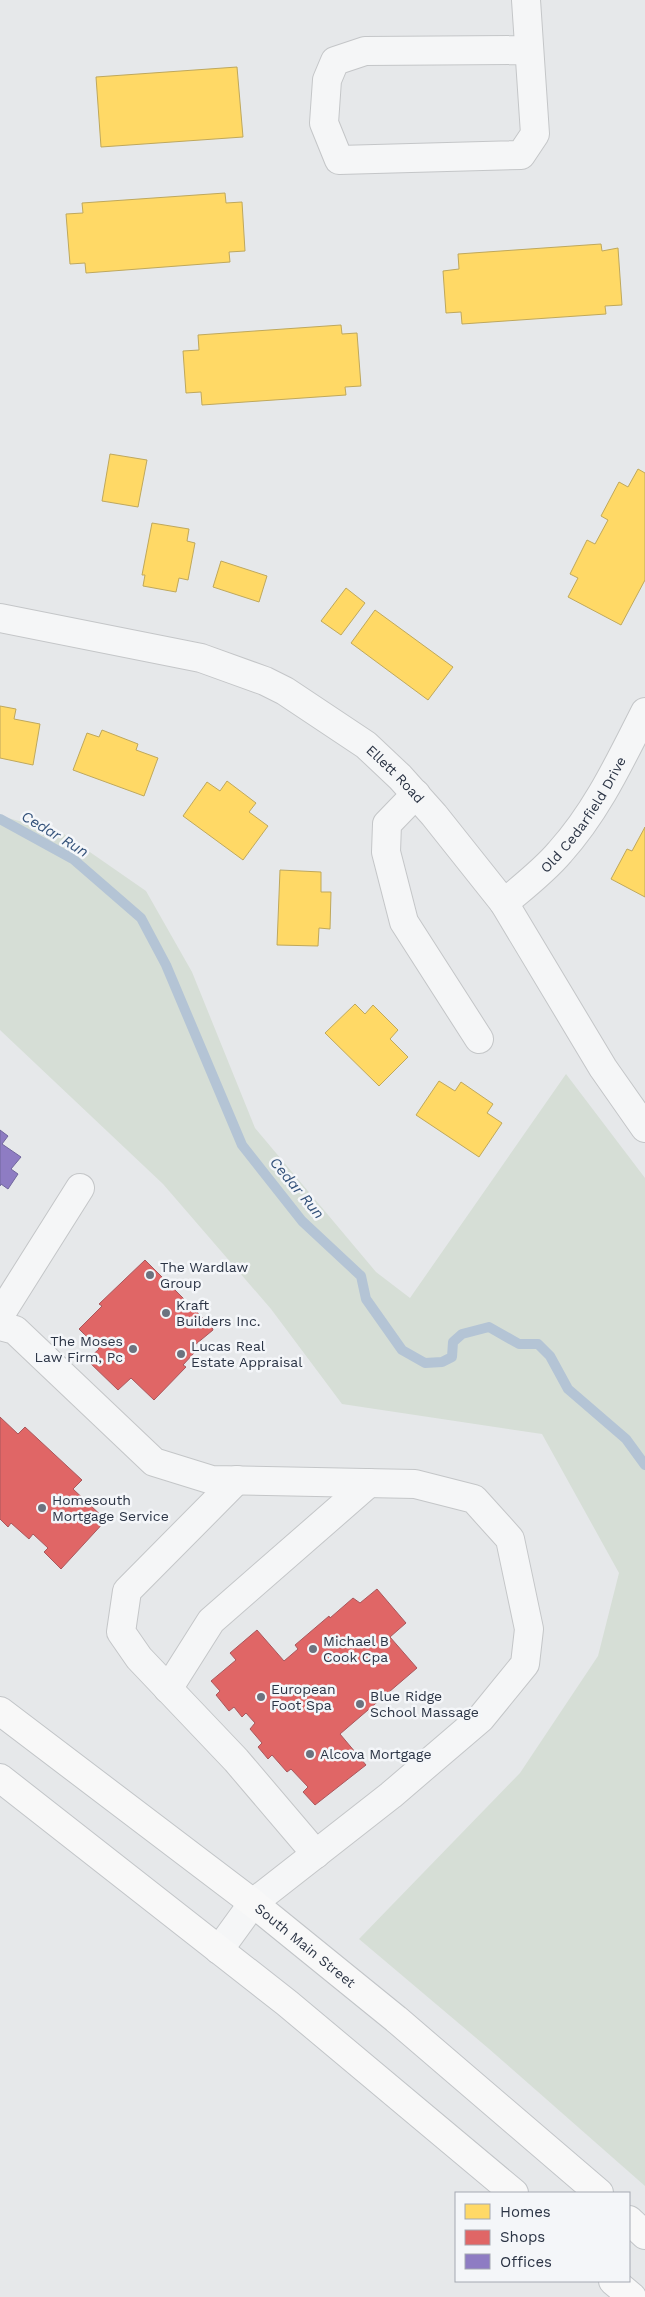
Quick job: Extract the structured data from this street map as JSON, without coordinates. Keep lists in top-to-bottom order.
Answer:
{
  "streets": {
    "main road": ["South Main Street"],
    "street": ["Ellett Road", "Old Cedarfield Drive"]
  },
  "crossings": [
    ["Ellett Road", "Old Cedarfield Drive"]
  ],
  "water": ["Cedar Run"],
  "places": [
    "The Wardlaw Group",
    "Kraft Builders Inc.",
    "The Moses Law Firm, Pc",
    "Lucas Real Estate Appraisal",
    "Homesouth Mortgage Service",
    "Michael B Cook Cpa",
    "European Foot Spa",
    "Blue Ridge School Massage",
    "Alcova Mortgage"
  ],
  "legend": ["Homes", "Shops", "Offices"]
}
